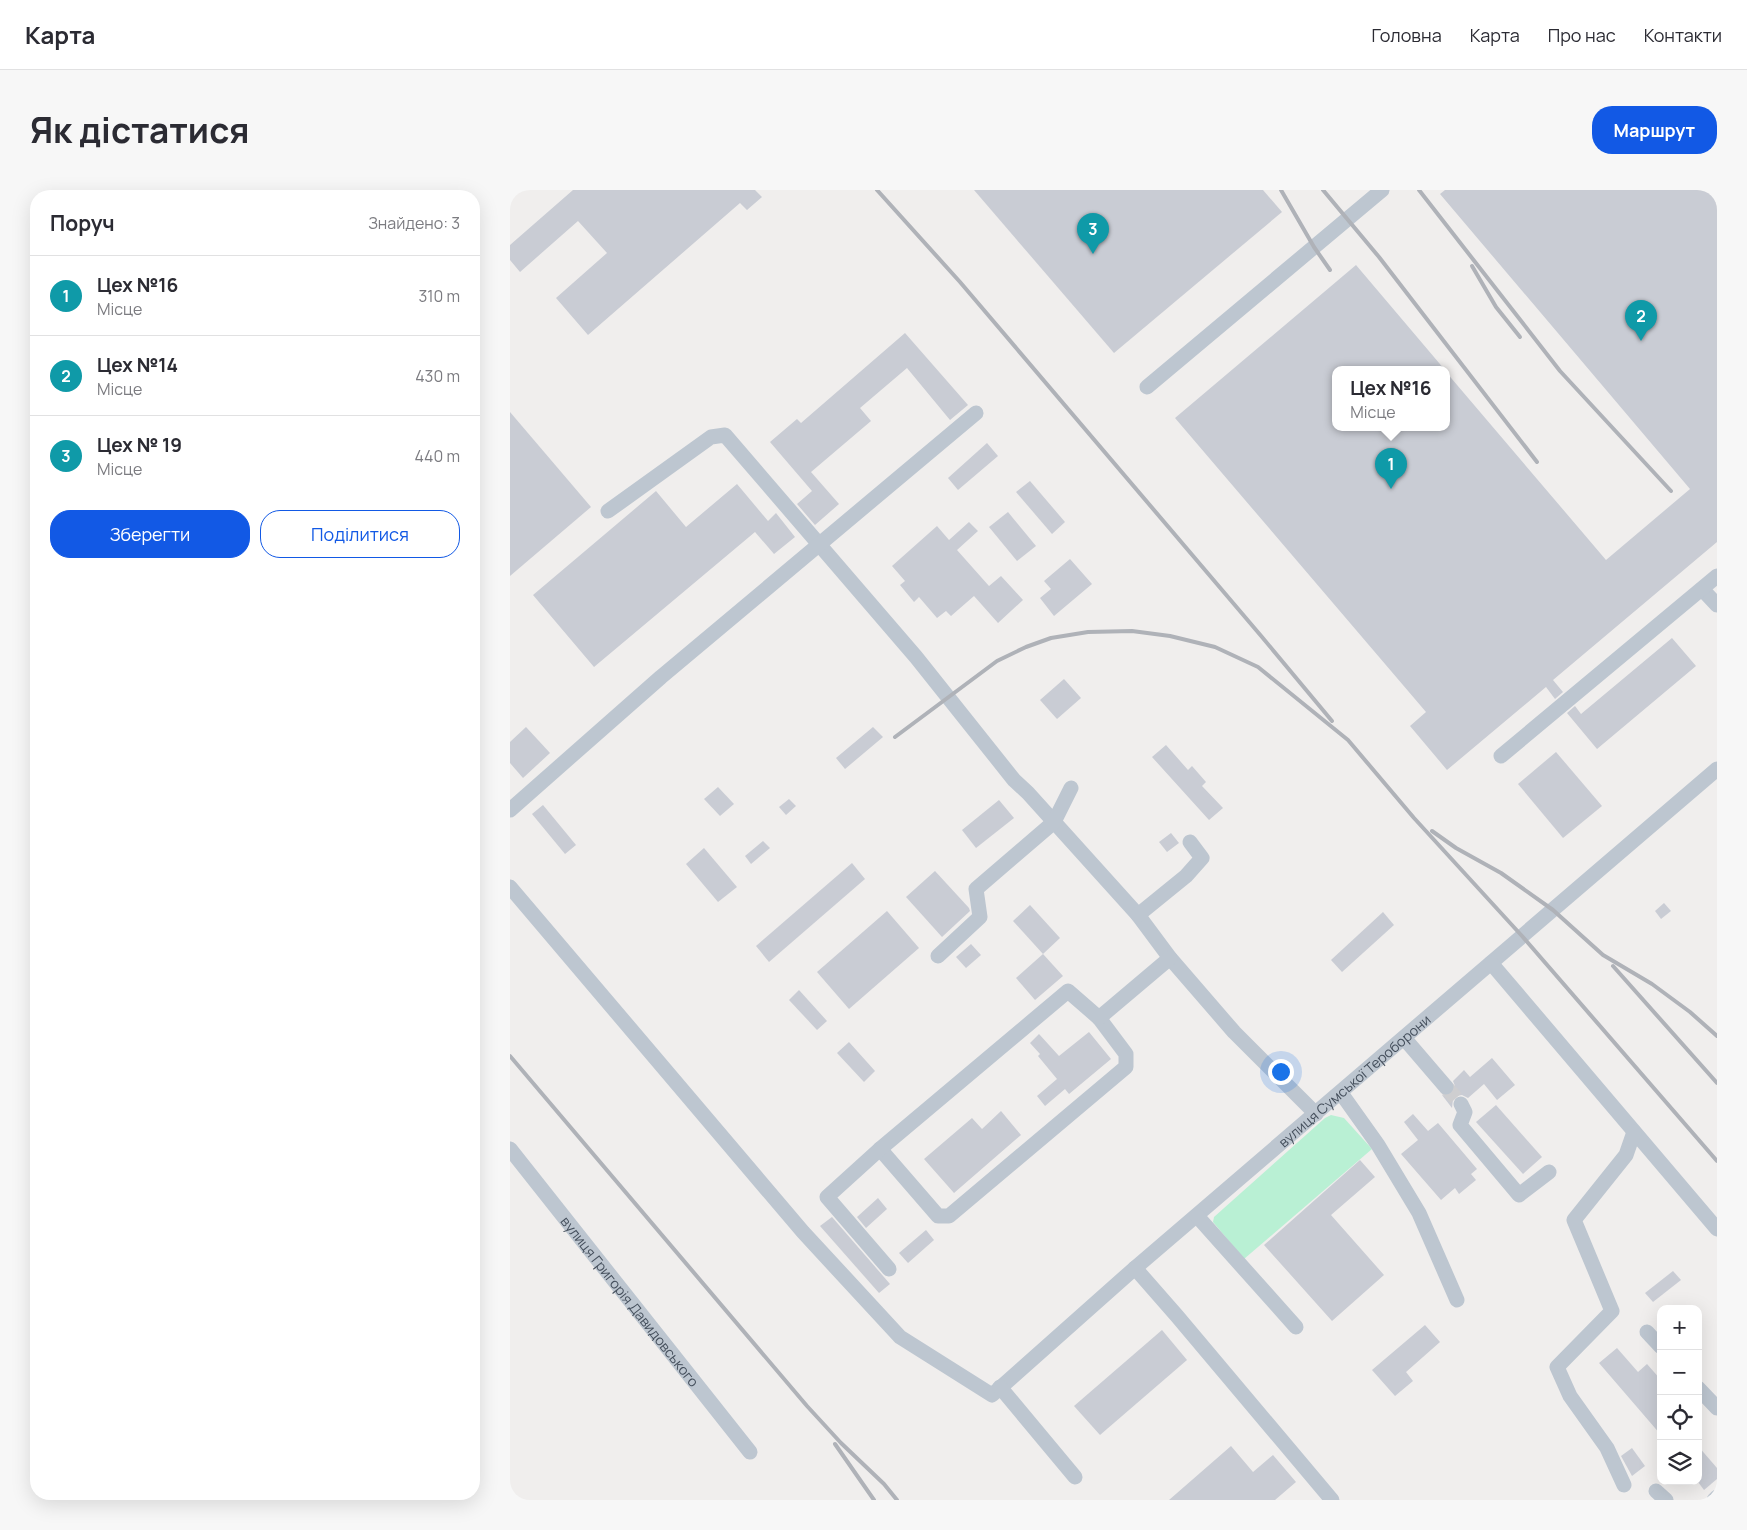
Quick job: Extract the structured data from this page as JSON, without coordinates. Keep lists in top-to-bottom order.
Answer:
{
  "streets": {
    "street": ["вулиця Сумської Тероборони", "вулиця Григорія Давидовського"]
  },
  "page": {
    "header": "Карта",
    "nav": [
      "Головна",
      "Карта",
      "Про нас",
      "Контакти"
    ],
    "title": "Як дістатися",
    "buttons": [
      "Маршрут",
      ["Зберегти", "Поділитися"]
    ],
    "heading": ["Поруч", "Знайдено: 3"],
    "pins": ["3", "2", "1"],
    "list": [
      {
        "mark": "1",
        "name": "Цех №16",
        "note": "Місце",
        "value": "310 m"
      },
      {
        "mark": "2",
        "name": "Цех №14",
        "note": "Місце",
        "value": "430 m"
      },
      {
        "mark": "3",
        "name": "Цех № 19",
        "note": "Місце",
        "value": "440 m"
      }
    ],
    "popup": ["Цех №16", "Місце"],
    "map_buttons": ["+", "−"]
  }
}
